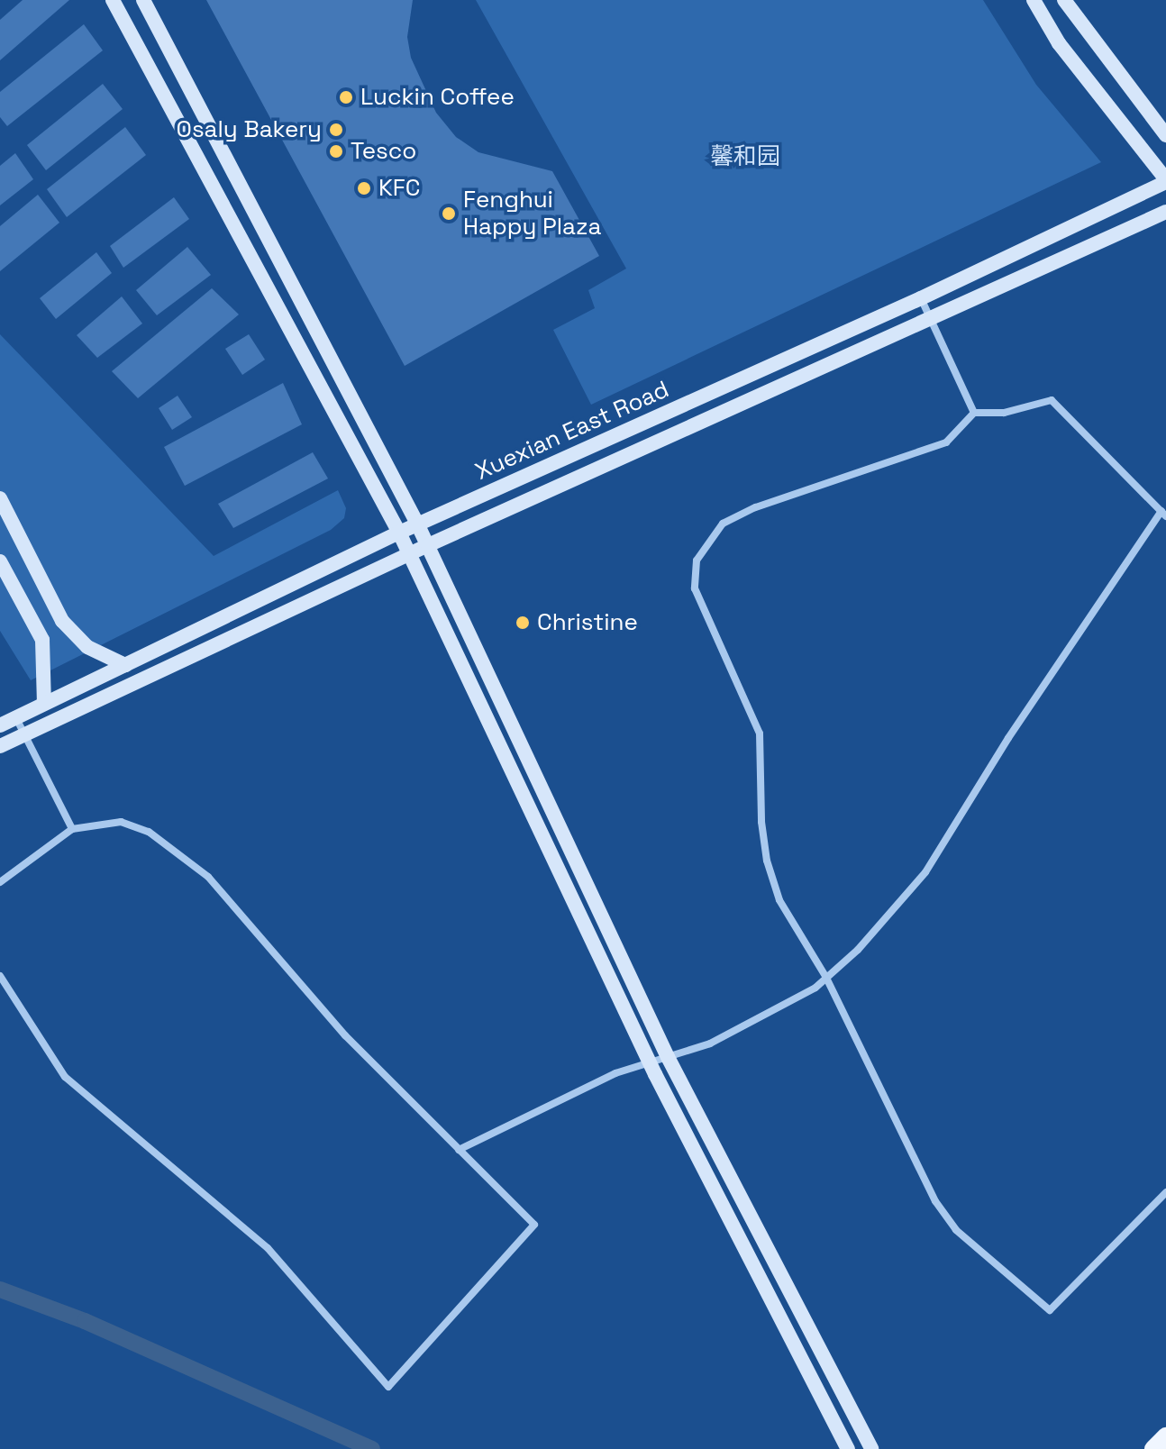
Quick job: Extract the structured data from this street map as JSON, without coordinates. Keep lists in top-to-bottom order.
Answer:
{
  "streets": {
    "street": ["Xuexian East Road"]
  },
  "parks": ["馨和园"],
  "places": [
    "Luckin Coffee",
    "Osaly Bakery",
    "Tesco",
    "KFC",
    "Fenghui Happy Plaza",
    "Christine"
  ]
}
